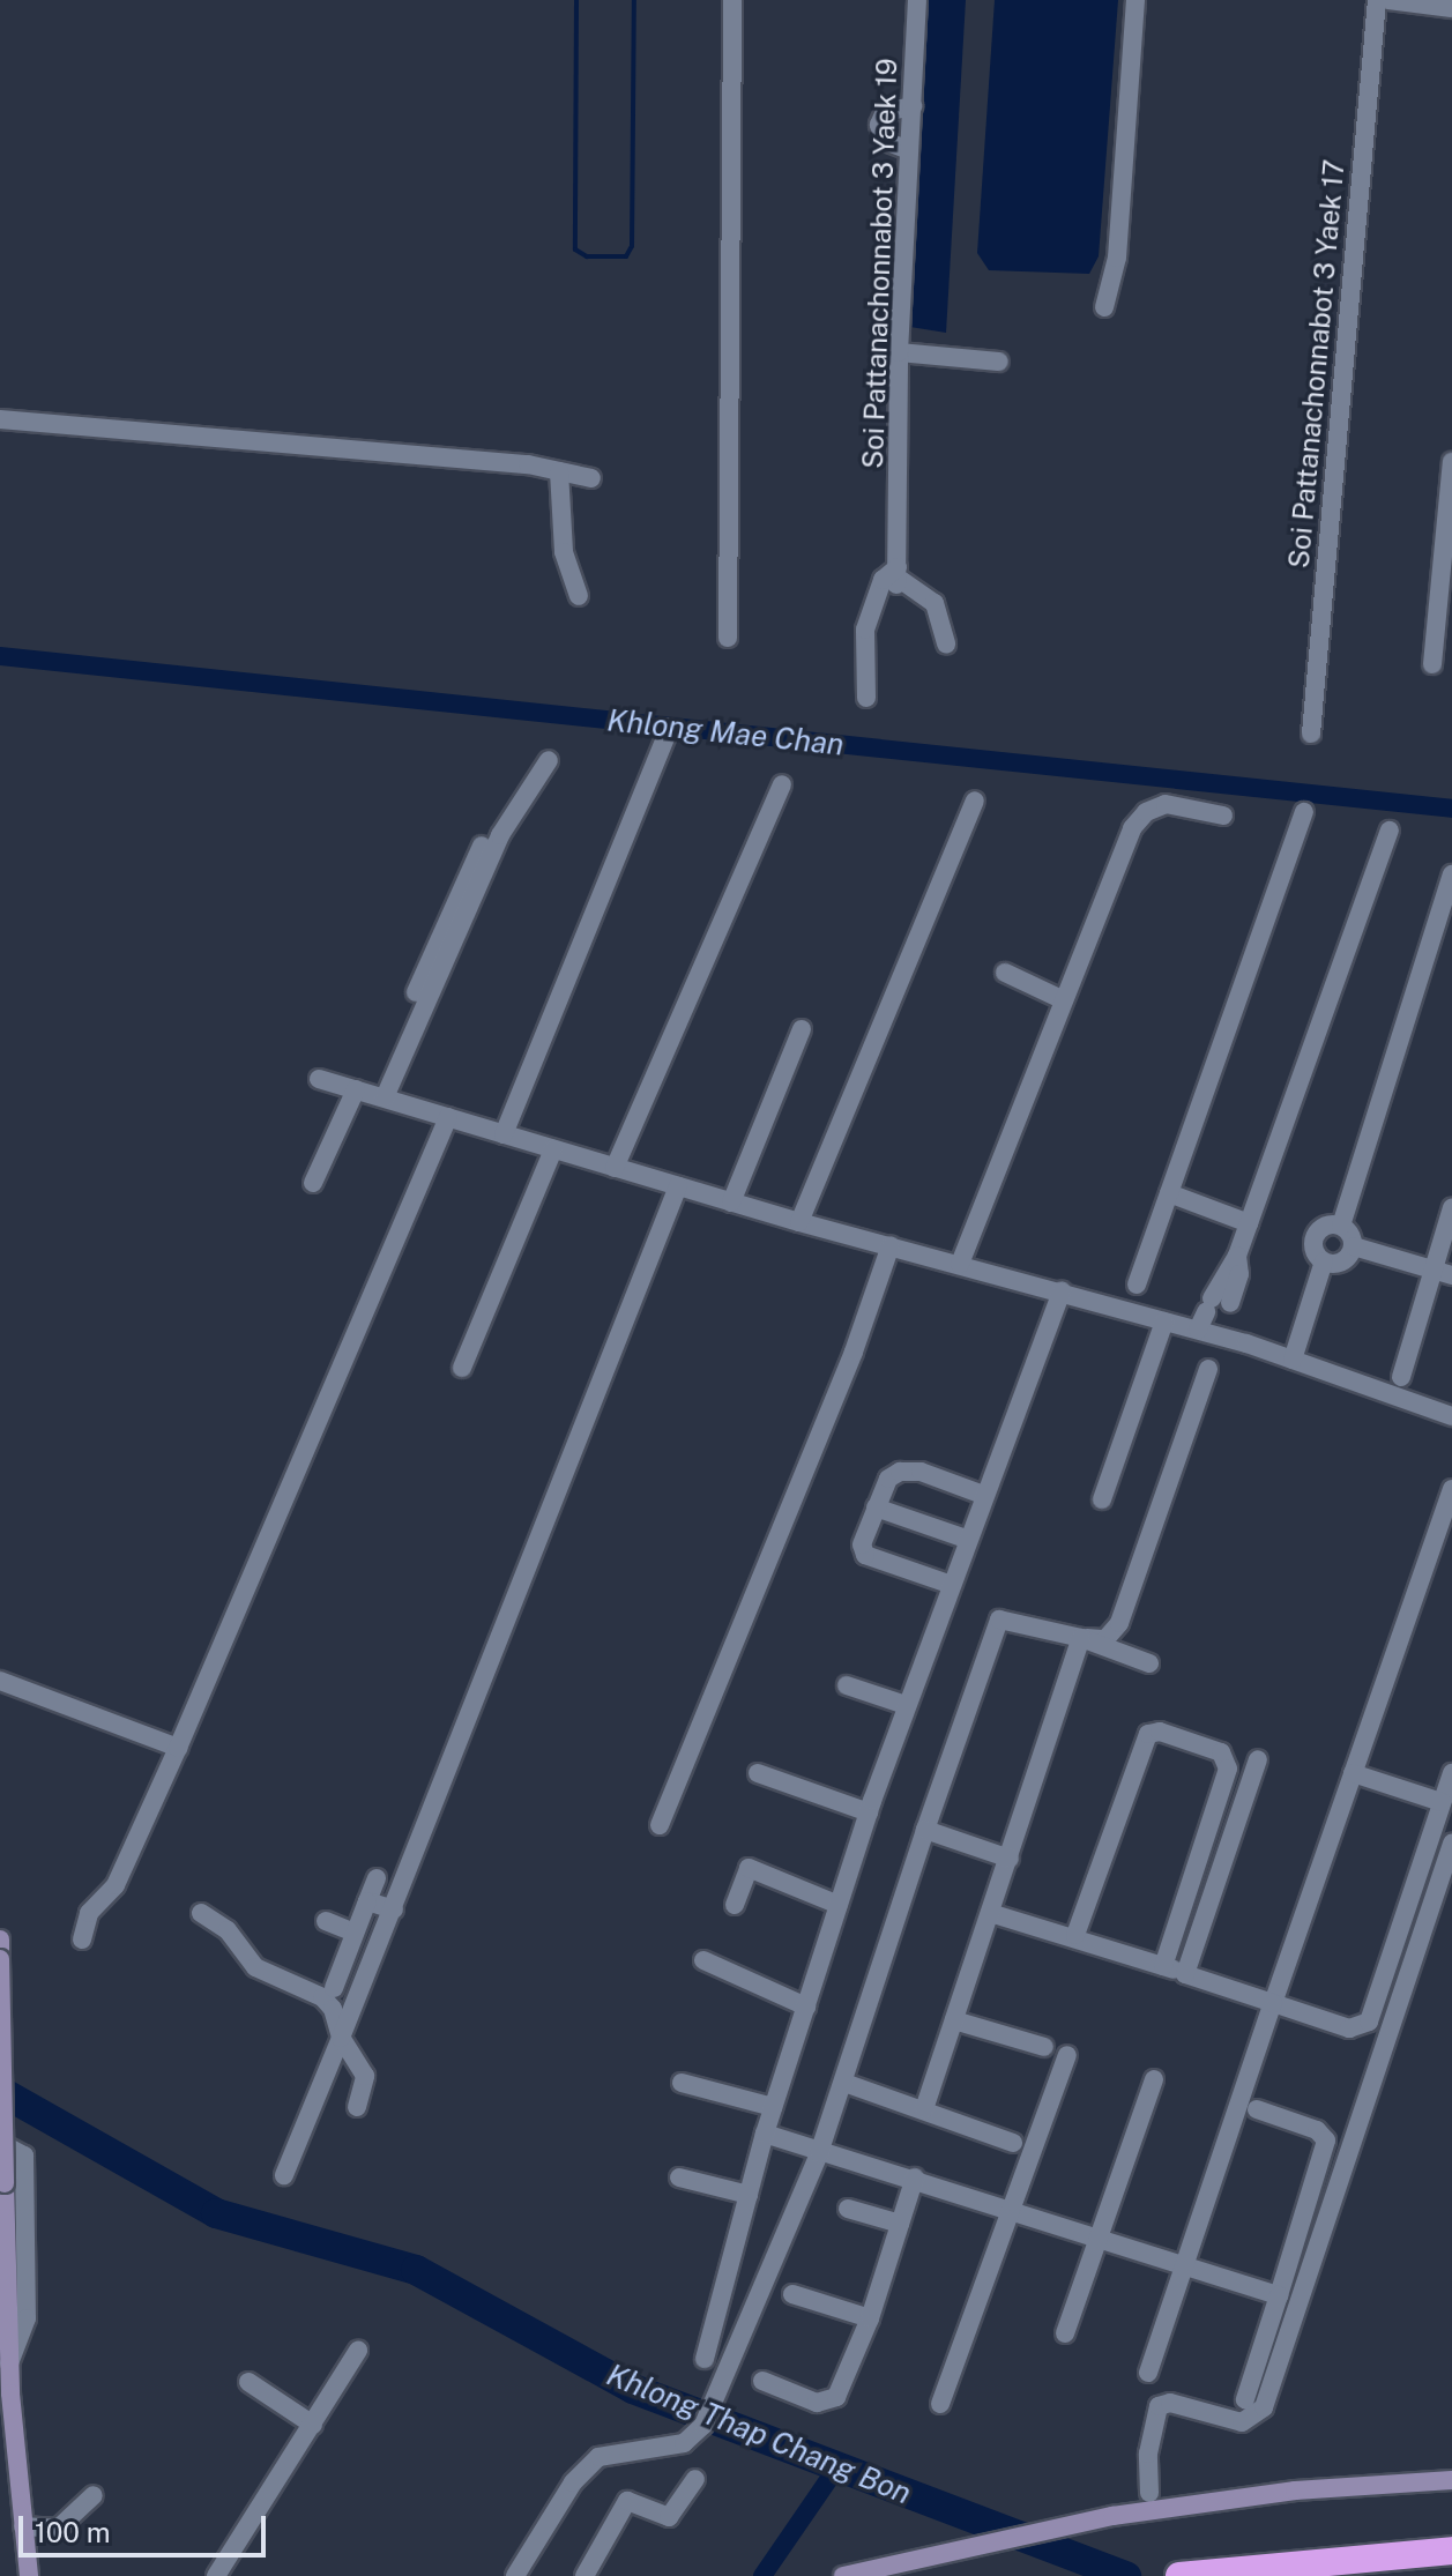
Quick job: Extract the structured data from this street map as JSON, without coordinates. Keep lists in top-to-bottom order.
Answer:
{
  "streets": {
    "street": ["Soi Pattanachonnabot 3 Yaek 19", "Soi Pattanachonnabot 3 Yaek 17"]
  },
  "water": ["Khlong Mae Chan", "Khlong Thap Chang Bon"],
  "scale_bar": "100 m"
}
